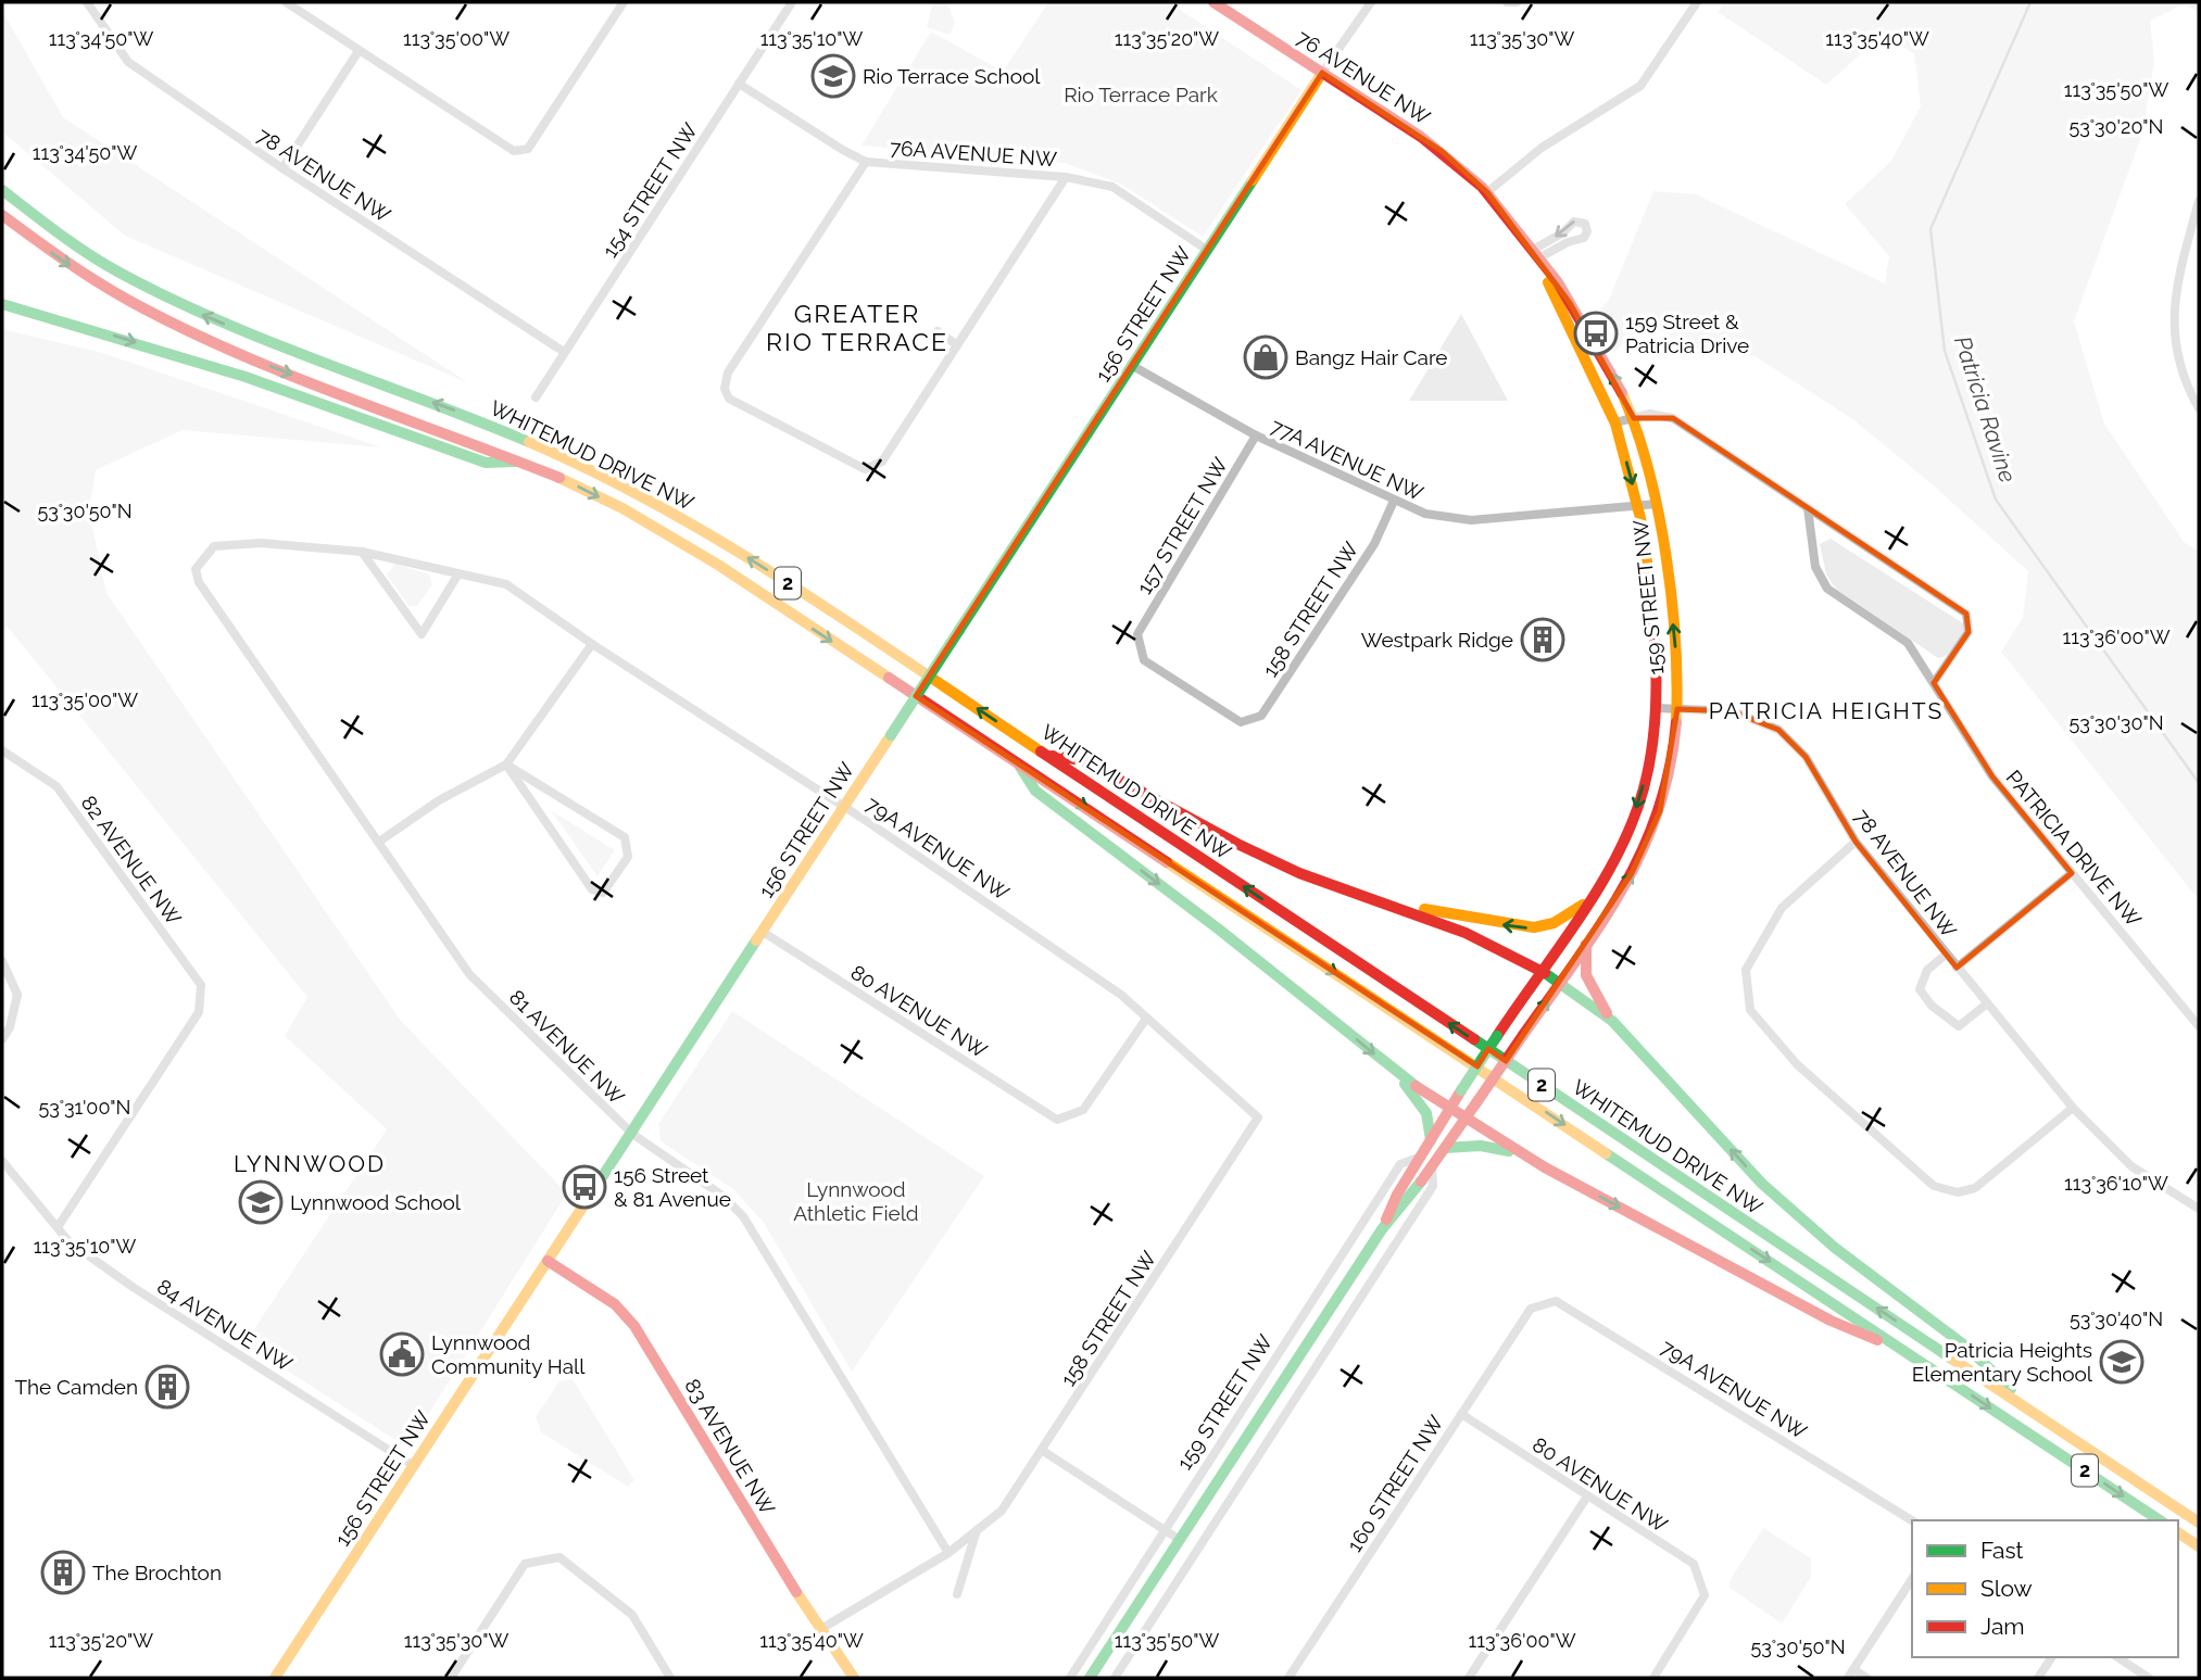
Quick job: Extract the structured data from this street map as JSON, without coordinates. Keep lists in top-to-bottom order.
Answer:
{
  "streets": {
    "main road": [
      "76 AVENUE NW",
      "156 STREET NW",
      "WHITEMUD DRIVE NW",
      "2",
      "159 STREET NW",
      "83 AVENUE NW"
    ],
    "street": [
      "76A AVENUE NW",
      "78 AVENUE NW",
      "154 STREET NW",
      "77A AVENUE NW",
      "157 STREET NW",
      "158 STREET NW",
      "79A AVENUE NW",
      "PATRICIA DRIVE NW",
      "82 AVENUE NW",
      "80 AVENUE NW",
      "81 AVENUE NW",
      "84 AVENUE NW",
      "160 STREET NW"
    ]
  },
  "crossings": [
    ["76 AVENUE NW", "156 STREET NW"],
    ["76 AVENUE NW", "159 STREET NW"],
    ["76A AVENUE NW", "154 STREET NW"],
    ["76A AVENUE NW", "156 STREET NW"],
    ["78 AVENUE NW", "154 STREET NW"],
    ["78 AVENUE NW", "159 STREET NW"],
    ["156 STREET NW", "77A AVENUE NW"],
    ["156 STREET NW", "79A AVENUE NW"],
    ["156 STREET NW", "80 AVENUE NW"],
    ["156 STREET NW", "81 AVENUE NW"],
    ["156 STREET NW", "84 AVENUE NW"],
    ["156 STREET NW", "83 AVENUE NW"],
    ["77A AVENUE NW", "157 STREET NW"],
    ["77A AVENUE NW", "159 STREET NW"],
    ["77A AVENUE NW", "158 STREET NW"],
    ["157 STREET NW", "158 STREET NW"],
    ["158 STREET NW", "79A AVENUE NW"],
    ["158 STREET NW", "81 AVENUE NW"],
    ["158 STREET NW", "83 AVENUE NW"],
    ["79A AVENUE NW", "80 AVENUE NW"],
    ["79A AVENUE NW", "81 AVENUE NW"],
    ["79A AVENUE NW", "160 STREET NW"],
    ["82 AVENUE NW", "84 AVENUE NW"],
    ["80 AVENUE NW", "160 STREET NW"]
  ],
  "districts": ["GREATER RIO TERRACE", "PATRICIA HEIGHTS", "LYNNWOOD"],
  "water": ["Patricia Ravine"],
  "parks": ["Rio Terrace Park", "Lynnwood Athletic Field"],
  "places": {
    "school or university": ["Rio Terrace School", "Lynnwood School", "Patricia Heights Elementary School"],
    "bus stop": ["159 Street & Patricia Drive", "156 Street & 81 Avenue"],
    "shop": ["Bangz Hair Care"],
    "building": ["Westpark Ridge", "The Camden", "The Brochton"],
    "public building": ["Lynnwood Community Hall"]
  },
  "legend": ["Fast", "Slow", "Jam"],
  "coordinates": [
    "113°34'50\"W",
    "113°35'00\"W",
    "113°35'10\"W",
    "113°35'20\"W",
    "113°35'30\"W",
    "113°35'40\"W",
    "113°35'50\"W",
    "53°30'20\"N",
    "53°30'50\"N",
    "113°36'00\"W",
    "53°30'30\"N",
    "53°31'00\"N",
    "113°36'10\"W",
    "53°30'40\"N"
  ]
}
